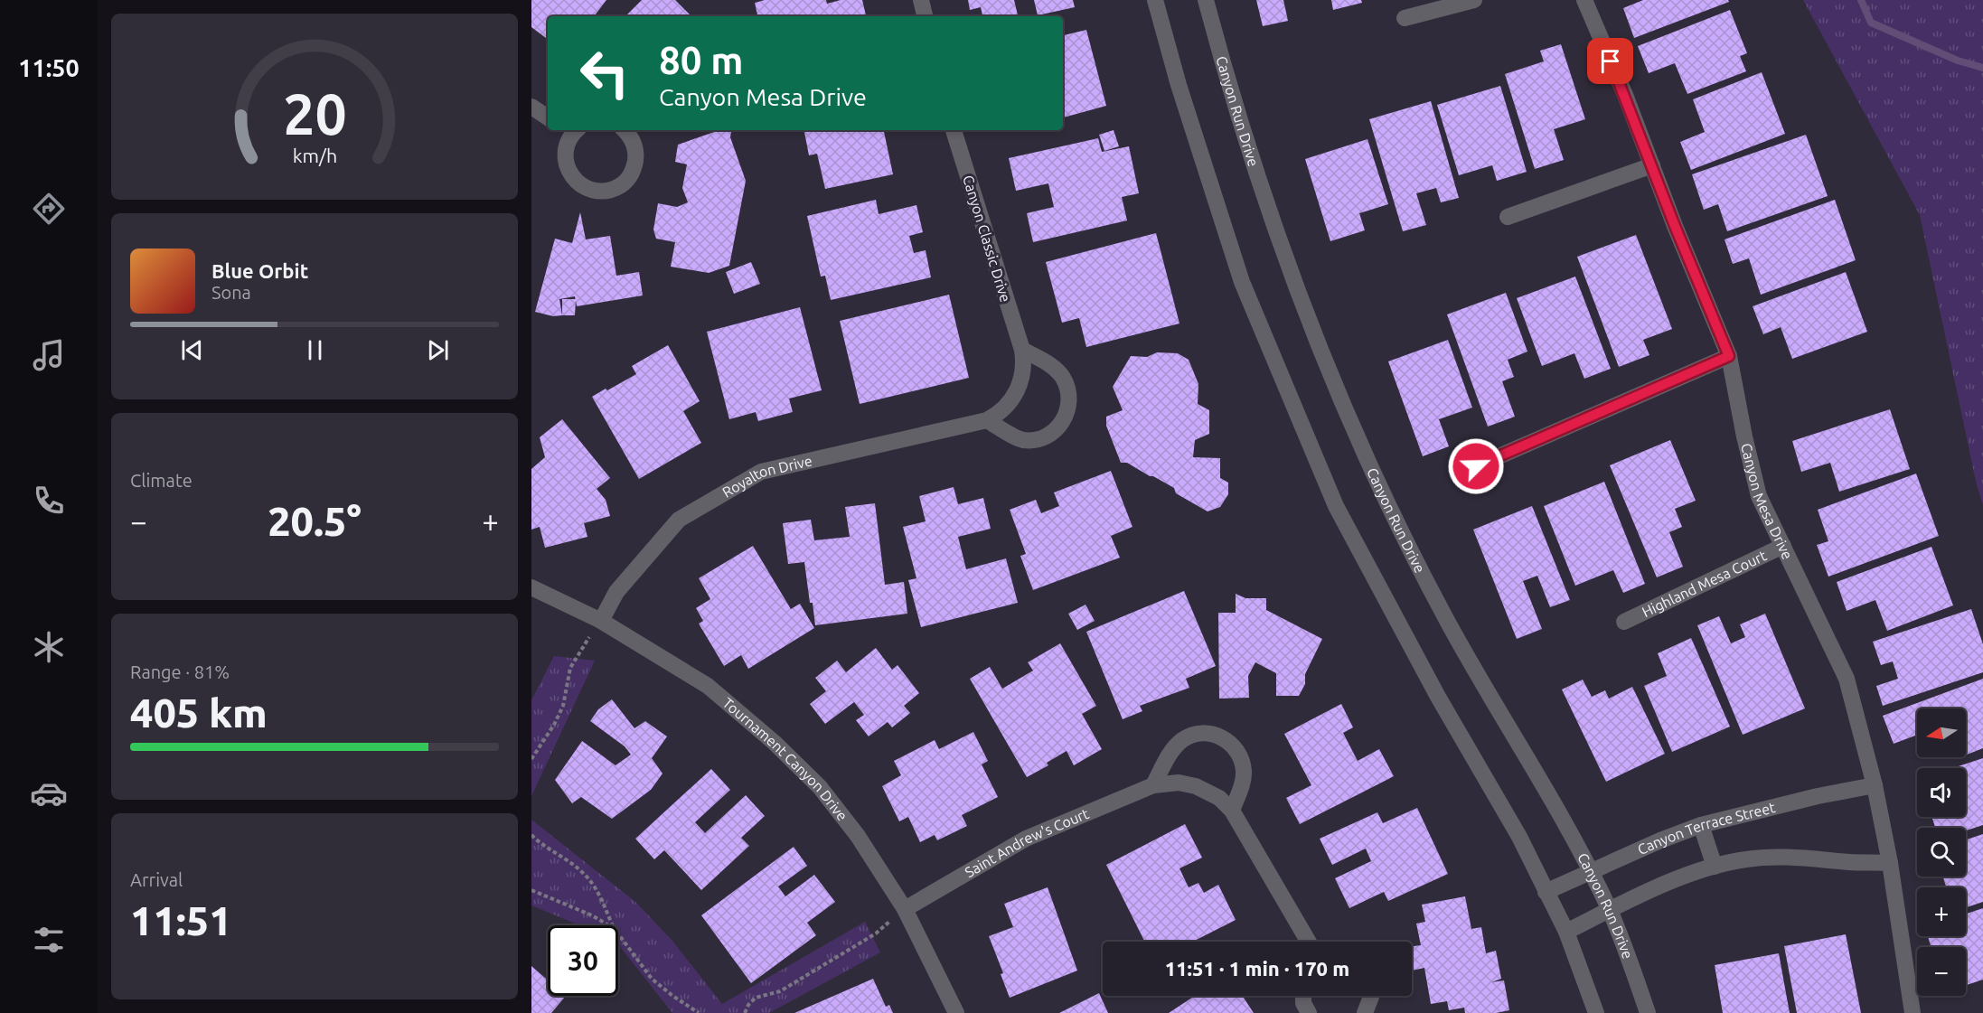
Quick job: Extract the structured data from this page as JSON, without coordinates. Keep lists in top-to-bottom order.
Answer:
{
  "streets": {
    "street": [
      "Canyon Run Drive",
      "Canyon Classic Drive",
      "Royalton Drive",
      "Canyon Mesa Drive",
      "Highland Mesa Court",
      "Tournament Canyon Drive",
      "Canyon Terrace Street",
      "Saint Andrew's Court"
    ]
  },
  "crossings": [
    ["Canyon Run Drive", "Canyon Terrace Street"],
    ["Canyon Classic Drive", "Royalton Drive"],
    ["Royalton Drive", "Tournament Canyon Drive"],
    ["Canyon Mesa Drive", "Highland Mesa Court"],
    ["Canyon Mesa Drive", "Canyon Terrace Street"],
    ["Tournament Canyon Drive", "Saint Andrew's Court"]
  ],
  "north": "left",
  "page": {
    "tabs": "11:50",
    "turn": ["80 m", "Canyon Mesa Drive"],
    "song": ["Blue Orbit", "Sona"],
    "tile": [
      "Climate",
      ["Range · 81%", "405 km"],
      ["Arrival", "11:51"]
    ],
    "heat": ["−", "20.5°", "+"],
    "map_buttons": ["+", "−"],
    "limit": "30",
    "trip": "11:51 · 1 min · 170 m",
    "gauge": ["20", "km/h"]
  }
}
